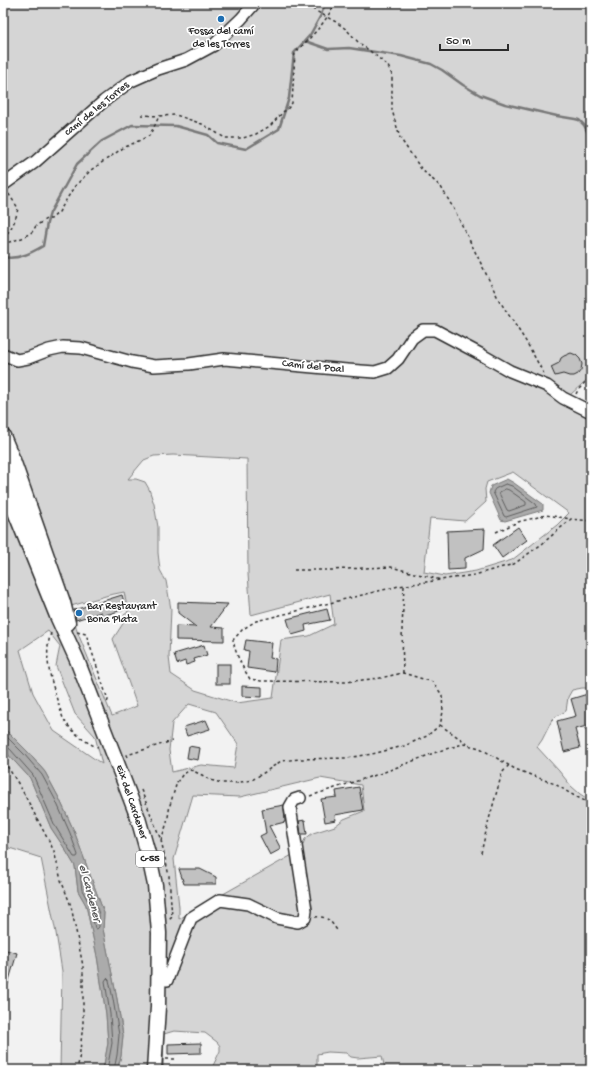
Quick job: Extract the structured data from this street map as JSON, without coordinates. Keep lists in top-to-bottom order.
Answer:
{
  "streets": {
    "main road": ["Eix del Cardener", "C-55"],
    "street": ["camí de les Torres", "Camí del Poal"]
  },
  "crossings": [
    ["Eix del Cardener", "C-55"]
  ],
  "water": ["el Cardener"],
  "places": ["Fossa del camí de les Torres", "Bar Restaurant Bona Plata"],
  "scale_bar": "50 m"
}
